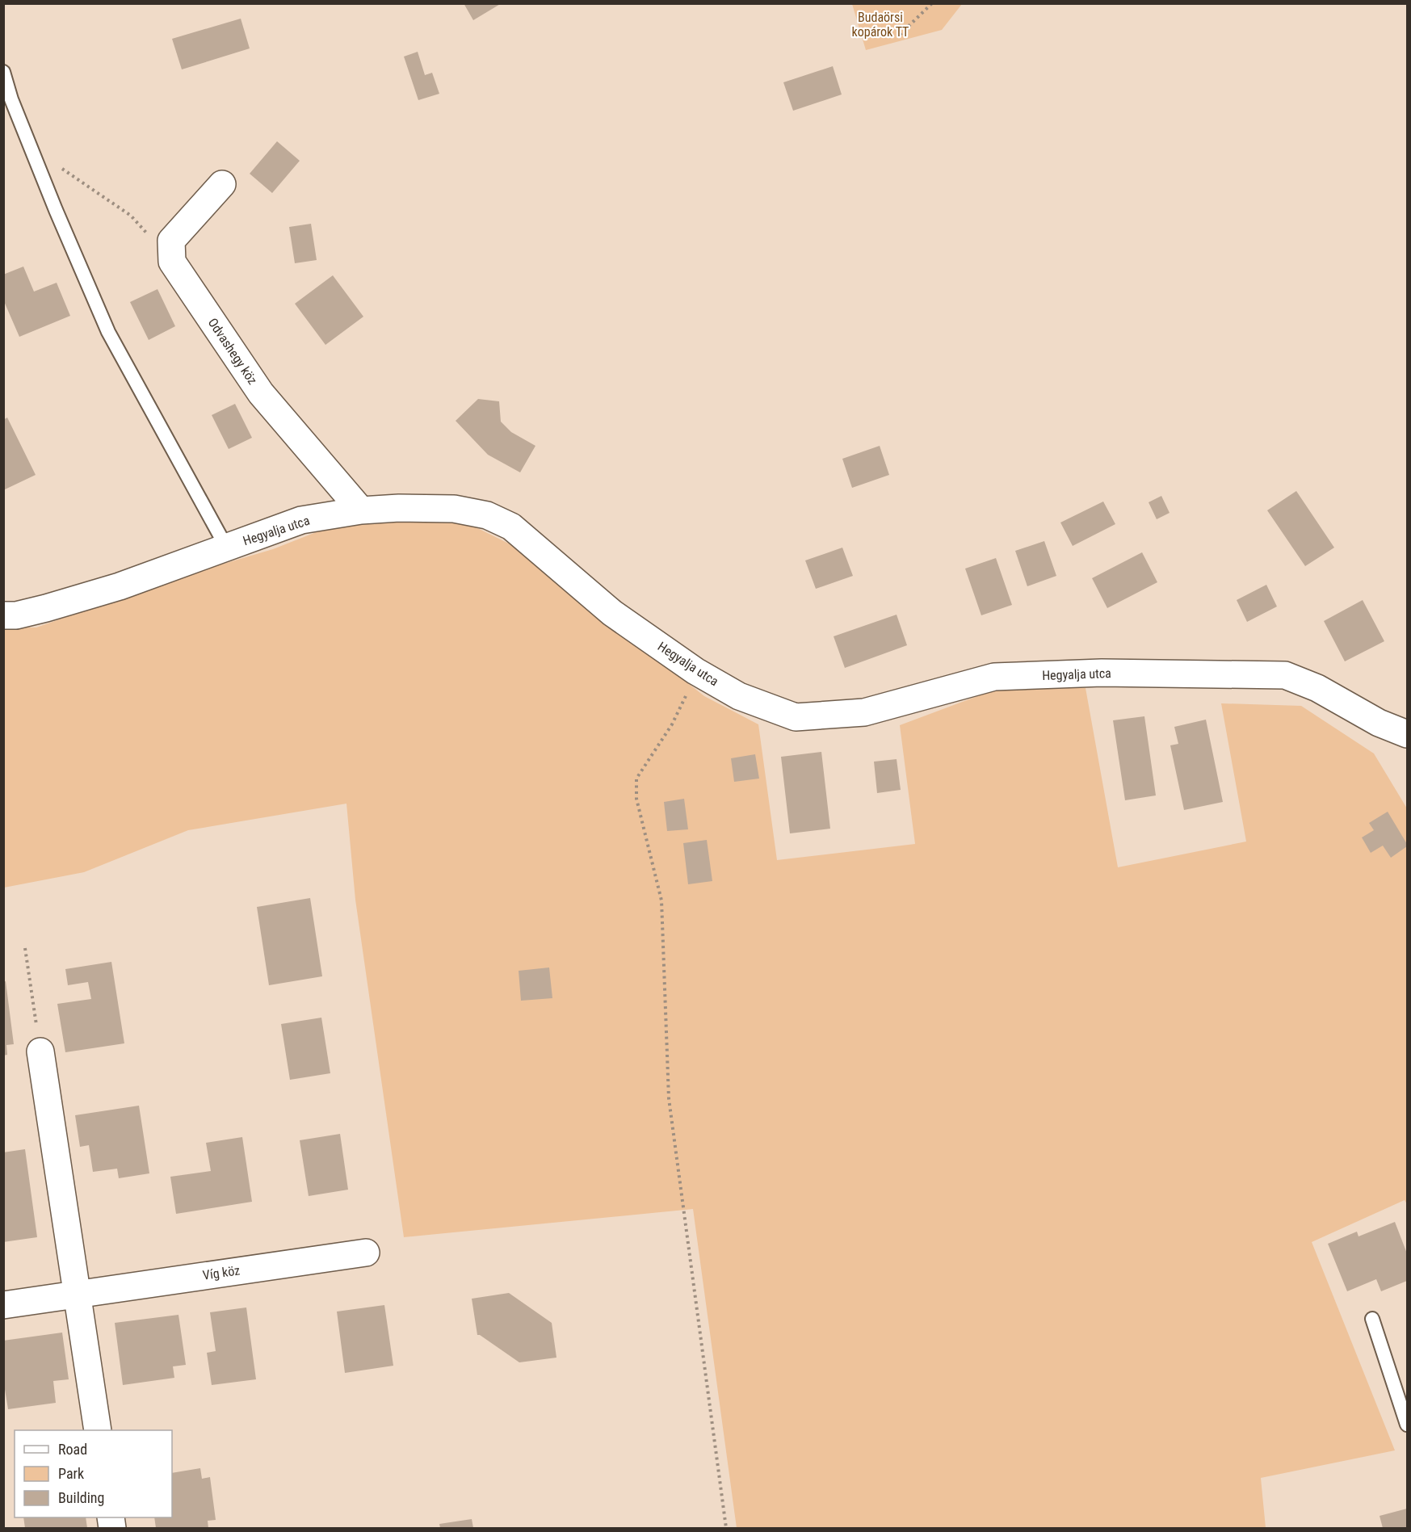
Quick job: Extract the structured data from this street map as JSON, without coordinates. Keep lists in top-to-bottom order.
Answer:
{
  "streets": {
    "street": ["Odvashegy köz", "Hegyalja utca", "Víg köz"]
  },
  "crossings": [
    ["Odvashegy köz", "Hegyalja utca"]
  ],
  "parks": ["Budaörsi kopárok TT"],
  "legend": ["Road", "Park", "Building"]
}
